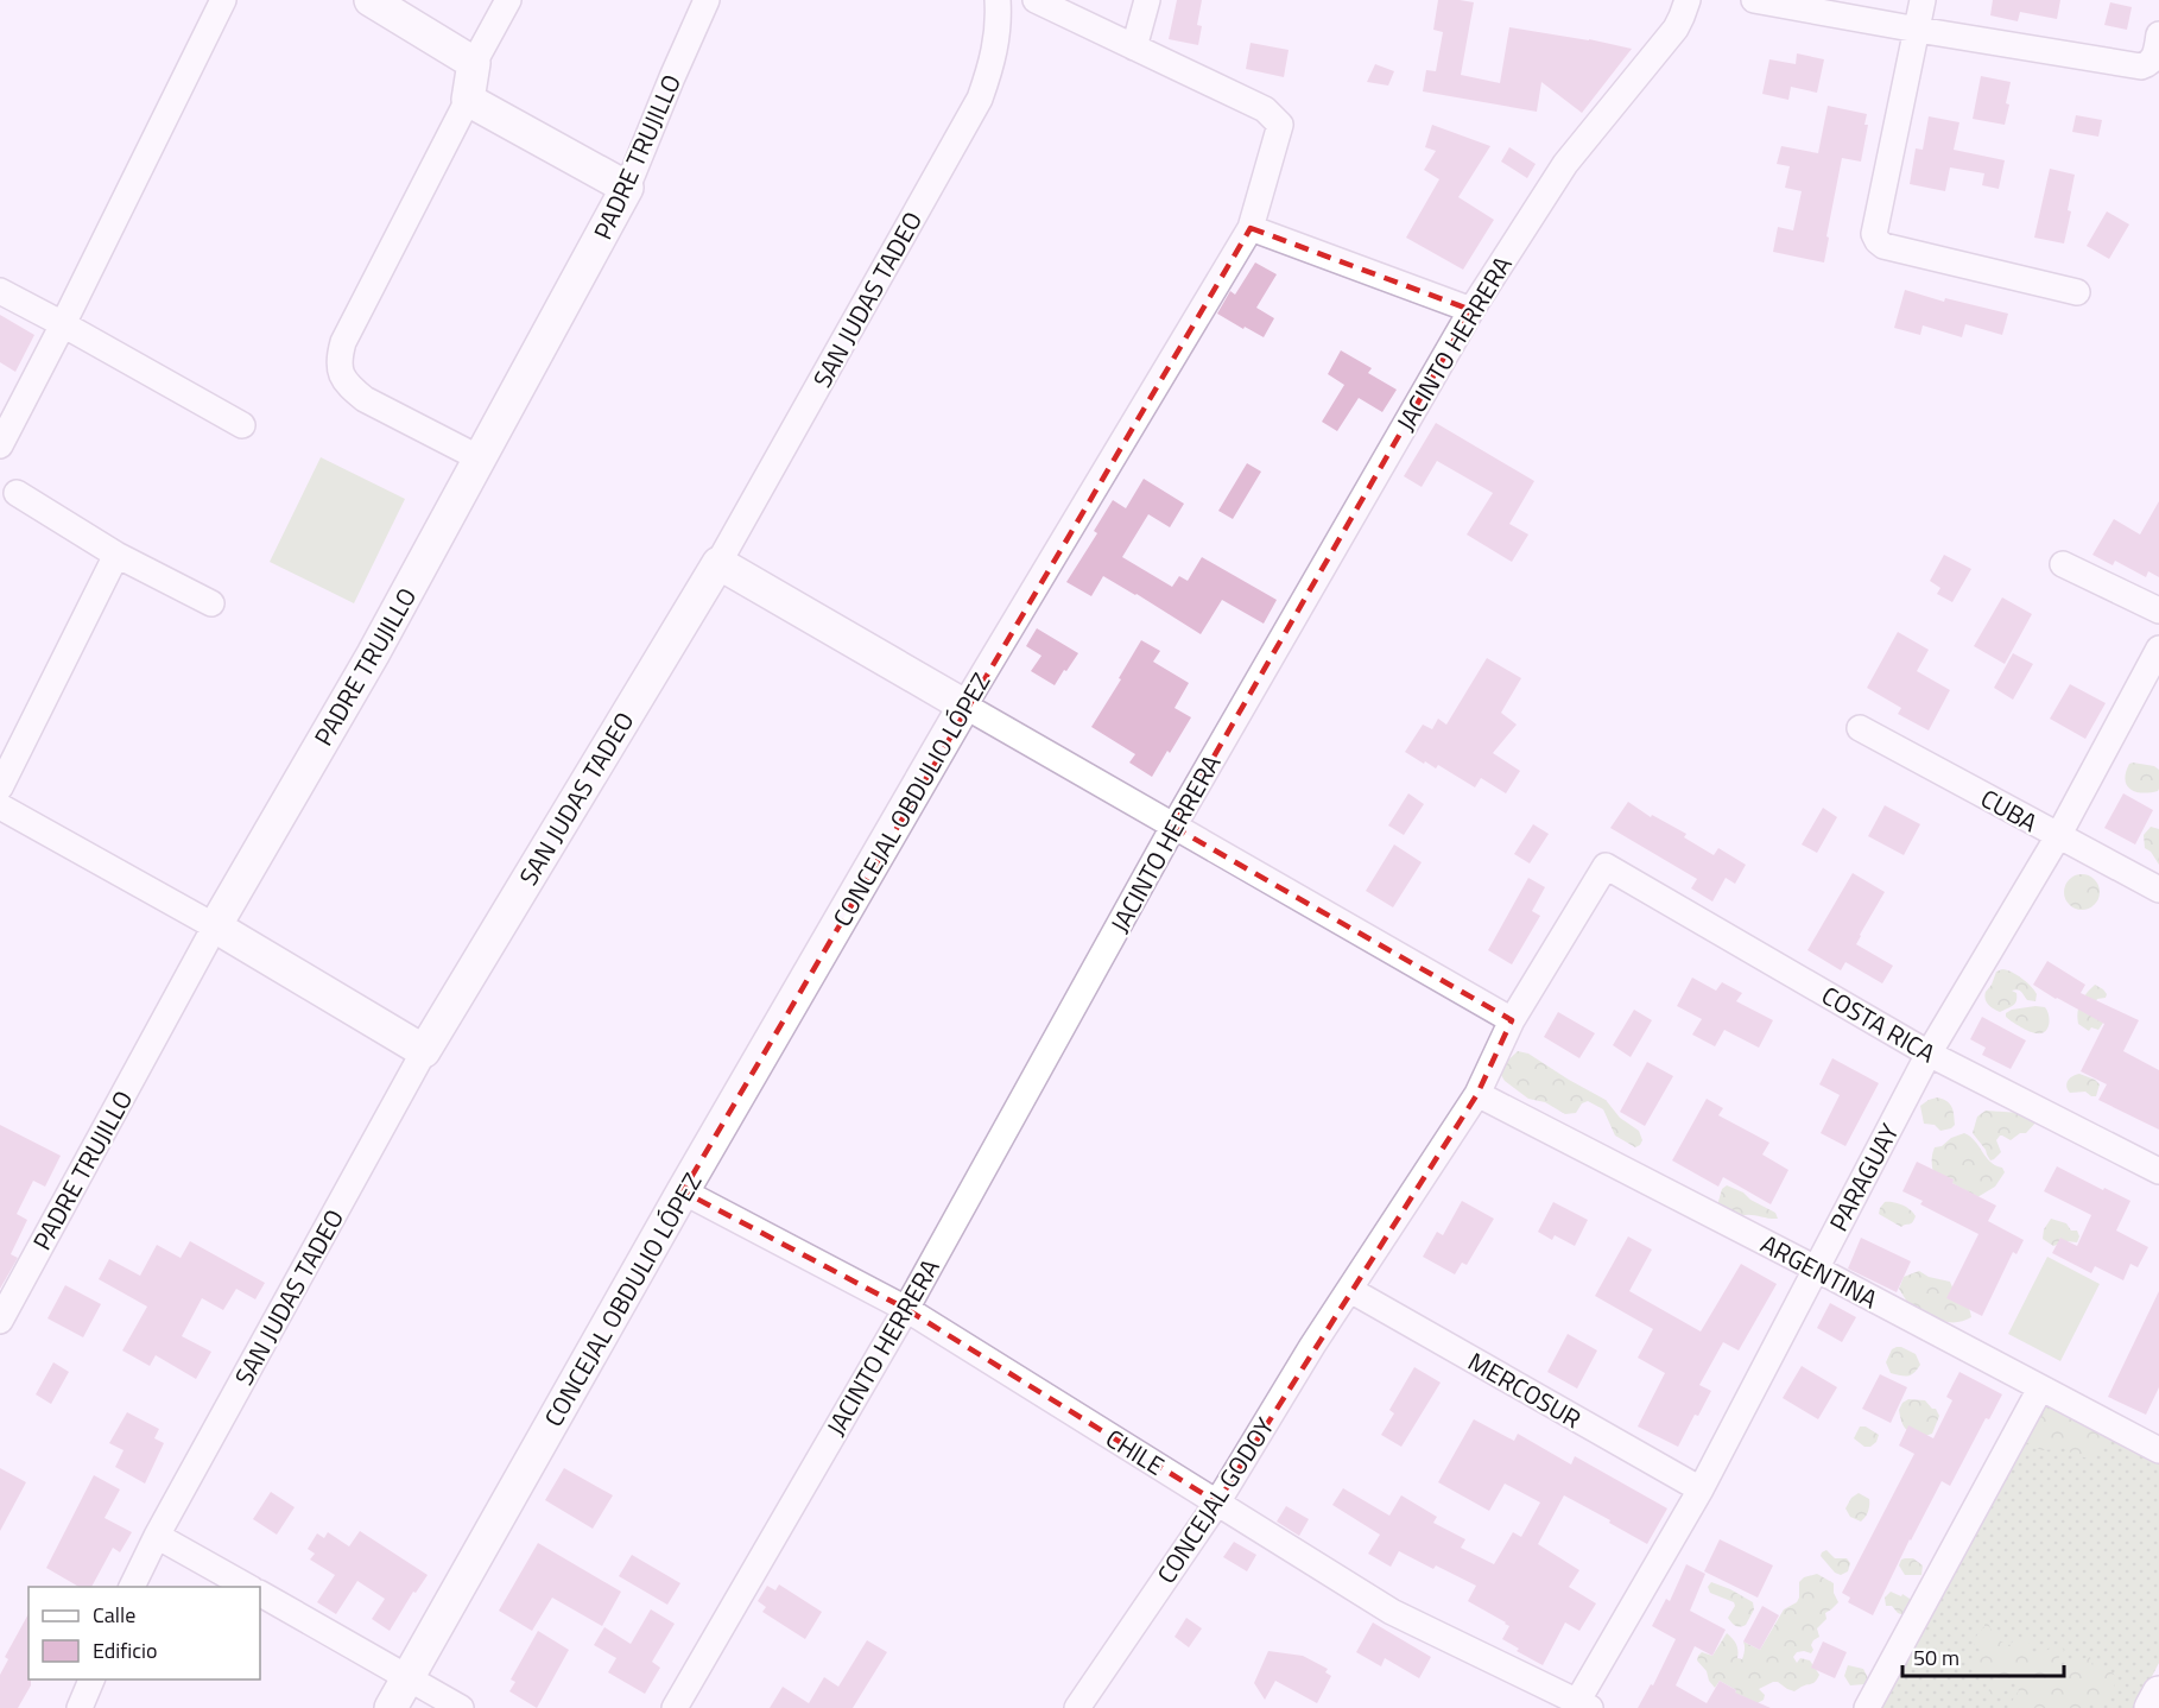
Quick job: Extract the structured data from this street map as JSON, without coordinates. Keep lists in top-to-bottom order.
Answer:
{
  "streets": {
    "street": [
      "PADRE TRUJILLO",
      "SAN JUDAS TADEO",
      "JACINTO HERRERA",
      "CONCEJAL OBDULIO LÓPEZ",
      "CUBA",
      "COSTA RICA",
      "PARAGUAY",
      "ARGENTINA",
      "MERCOSUR",
      "CHILE",
      "CONCEJAL GODOY"
    ]
  },
  "crossings": [
    ["JACINTO HERRERA", "CHILE"],
    ["CONCEJAL OBDULIO LÓPEZ", "CHILE"],
    ["CUBA", "PARAGUAY"],
    ["COSTA RICA", "PARAGUAY"],
    ["COSTA RICA", "CONCEJAL GODOY"],
    ["PARAGUAY", "ARGENTINA"],
    ["PARAGUAY", "MERCOSUR"],
    ["PARAGUAY", "CHILE"],
    ["ARGENTINA", "CONCEJAL GODOY"],
    ["MERCOSUR", "CONCEJAL GODOY"],
    ["CHILE", "CONCEJAL GODOY"]
  ],
  "legend": ["Calle", "Edificio"],
  "scale_bar": "50 m"
}
